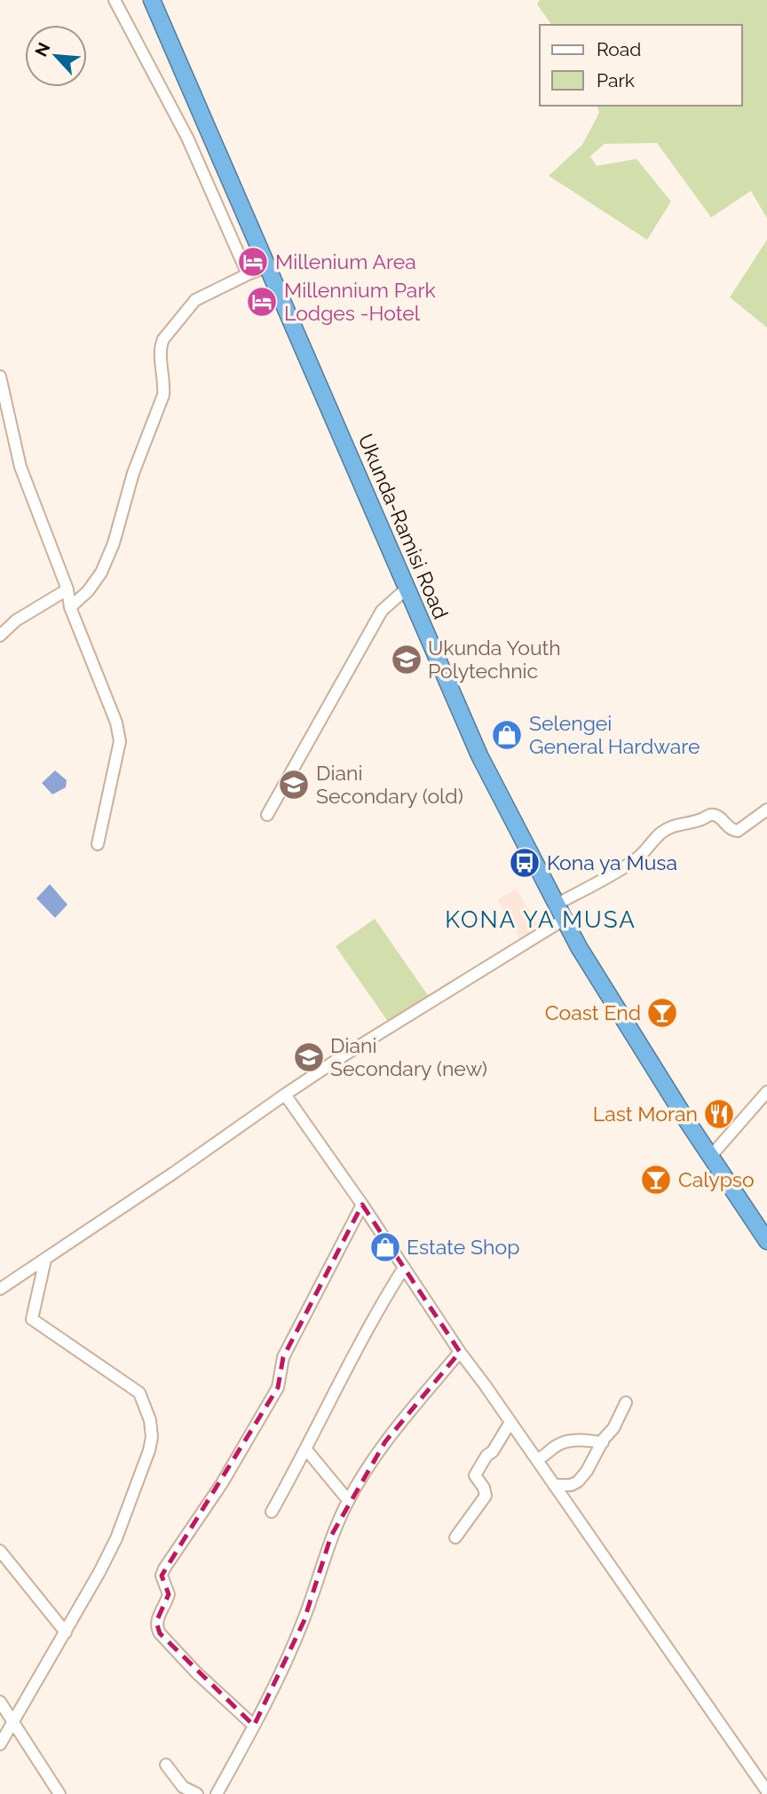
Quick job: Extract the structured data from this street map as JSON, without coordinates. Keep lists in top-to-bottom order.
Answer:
{
  "streets": {
    "highway": ["Ukunda-Ramisi Road"]
  },
  "districts": ["KONA YA MUSA"],
  "places": {
    "hotel": ["Millenium Area", "Millennium Park Lodges -Hotel"],
    "school or university": ["Ukunda Youth Polytechnic", "Diani Secondary (old)", "Diani Secondary (new)"],
    "shop": ["Selengei General Hardware", "Estate Shop"],
    "bus stop": ["Kona ya Musa"],
    "bar": ["Coast End", "Calypso"],
    "restaurant": ["Last Moran"]
  },
  "legend": ["Road", "Park"],
  "north": "top left"
}
